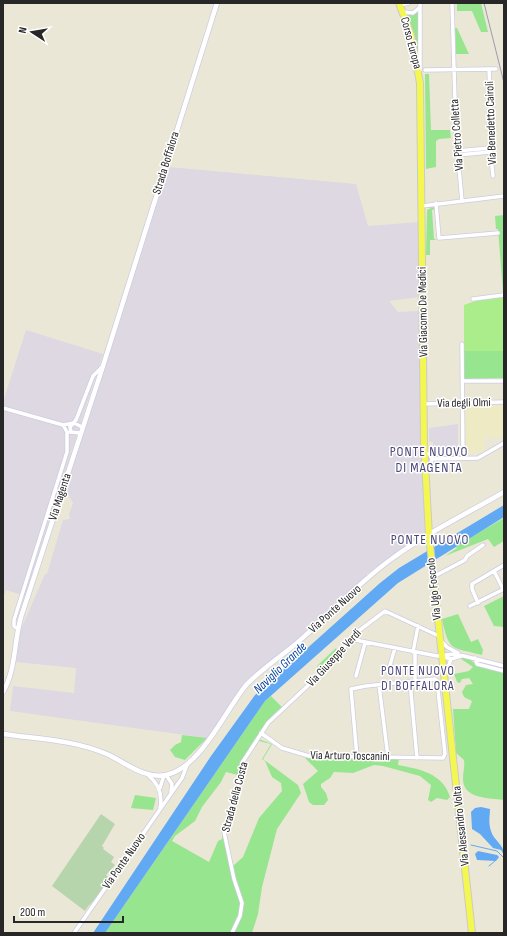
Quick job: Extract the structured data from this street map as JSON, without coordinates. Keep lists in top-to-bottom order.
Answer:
{
  "streets": {
    "main road": [
      "Corso Europa",
      "Via Giacomo De Medici",
      "Via Ugo Foscolo",
      "Via Alessandro Volta"
    ],
    "street": [
      "Via Benedetto Cairoli",
      "Via Pietro Colletta",
      "Strada Boffalora",
      "Via degli Olmi",
      "Via Magenta",
      "Via Ponte Nuovo",
      "Via Giuseppe Verdi",
      "Via Arturo Toscanini",
      "Strada della Costa"
    ]
  },
  "crossings": [
    ["Corso Europa", "Via Giacomo De Medici"],
    ["Via Benedetto Cairoli", "Via Pietro Colletta"],
    ["Strada Boffalora", "Via Magenta"],
    ["Via Giacomo De Medici", "Via degli Olmi"],
    ["Via Giacomo De Medici", "Via Ugo Foscolo"],
    ["Via Giacomo De Medici", "Via Ponte Nuovo"],
    ["Via Ugo Foscolo", "Via Ponte Nuovo"],
    ["Via Ugo Foscolo", "Via Giuseppe Verdi"],
    ["Via Ugo Foscolo", "Via Alessandro Volta"],
    ["Via Giuseppe Verdi", "Via Arturo Toscanini"],
    ["Via Giuseppe Verdi", "Strada della Costa"],
    ["Via Giuseppe Verdi", "Via Alessandro Volta"],
    ["Via Arturo Toscanini", "Strada della Costa"]
  ],
  "districts": ["PONTE NUOVO DI MAGENTA", "PONTE NUOVO", "PONTE NUOVO DI BOFFALORA"],
  "water": ["Naviglio Grande"],
  "scale_bar": "200 m",
  "north": "left"
}
